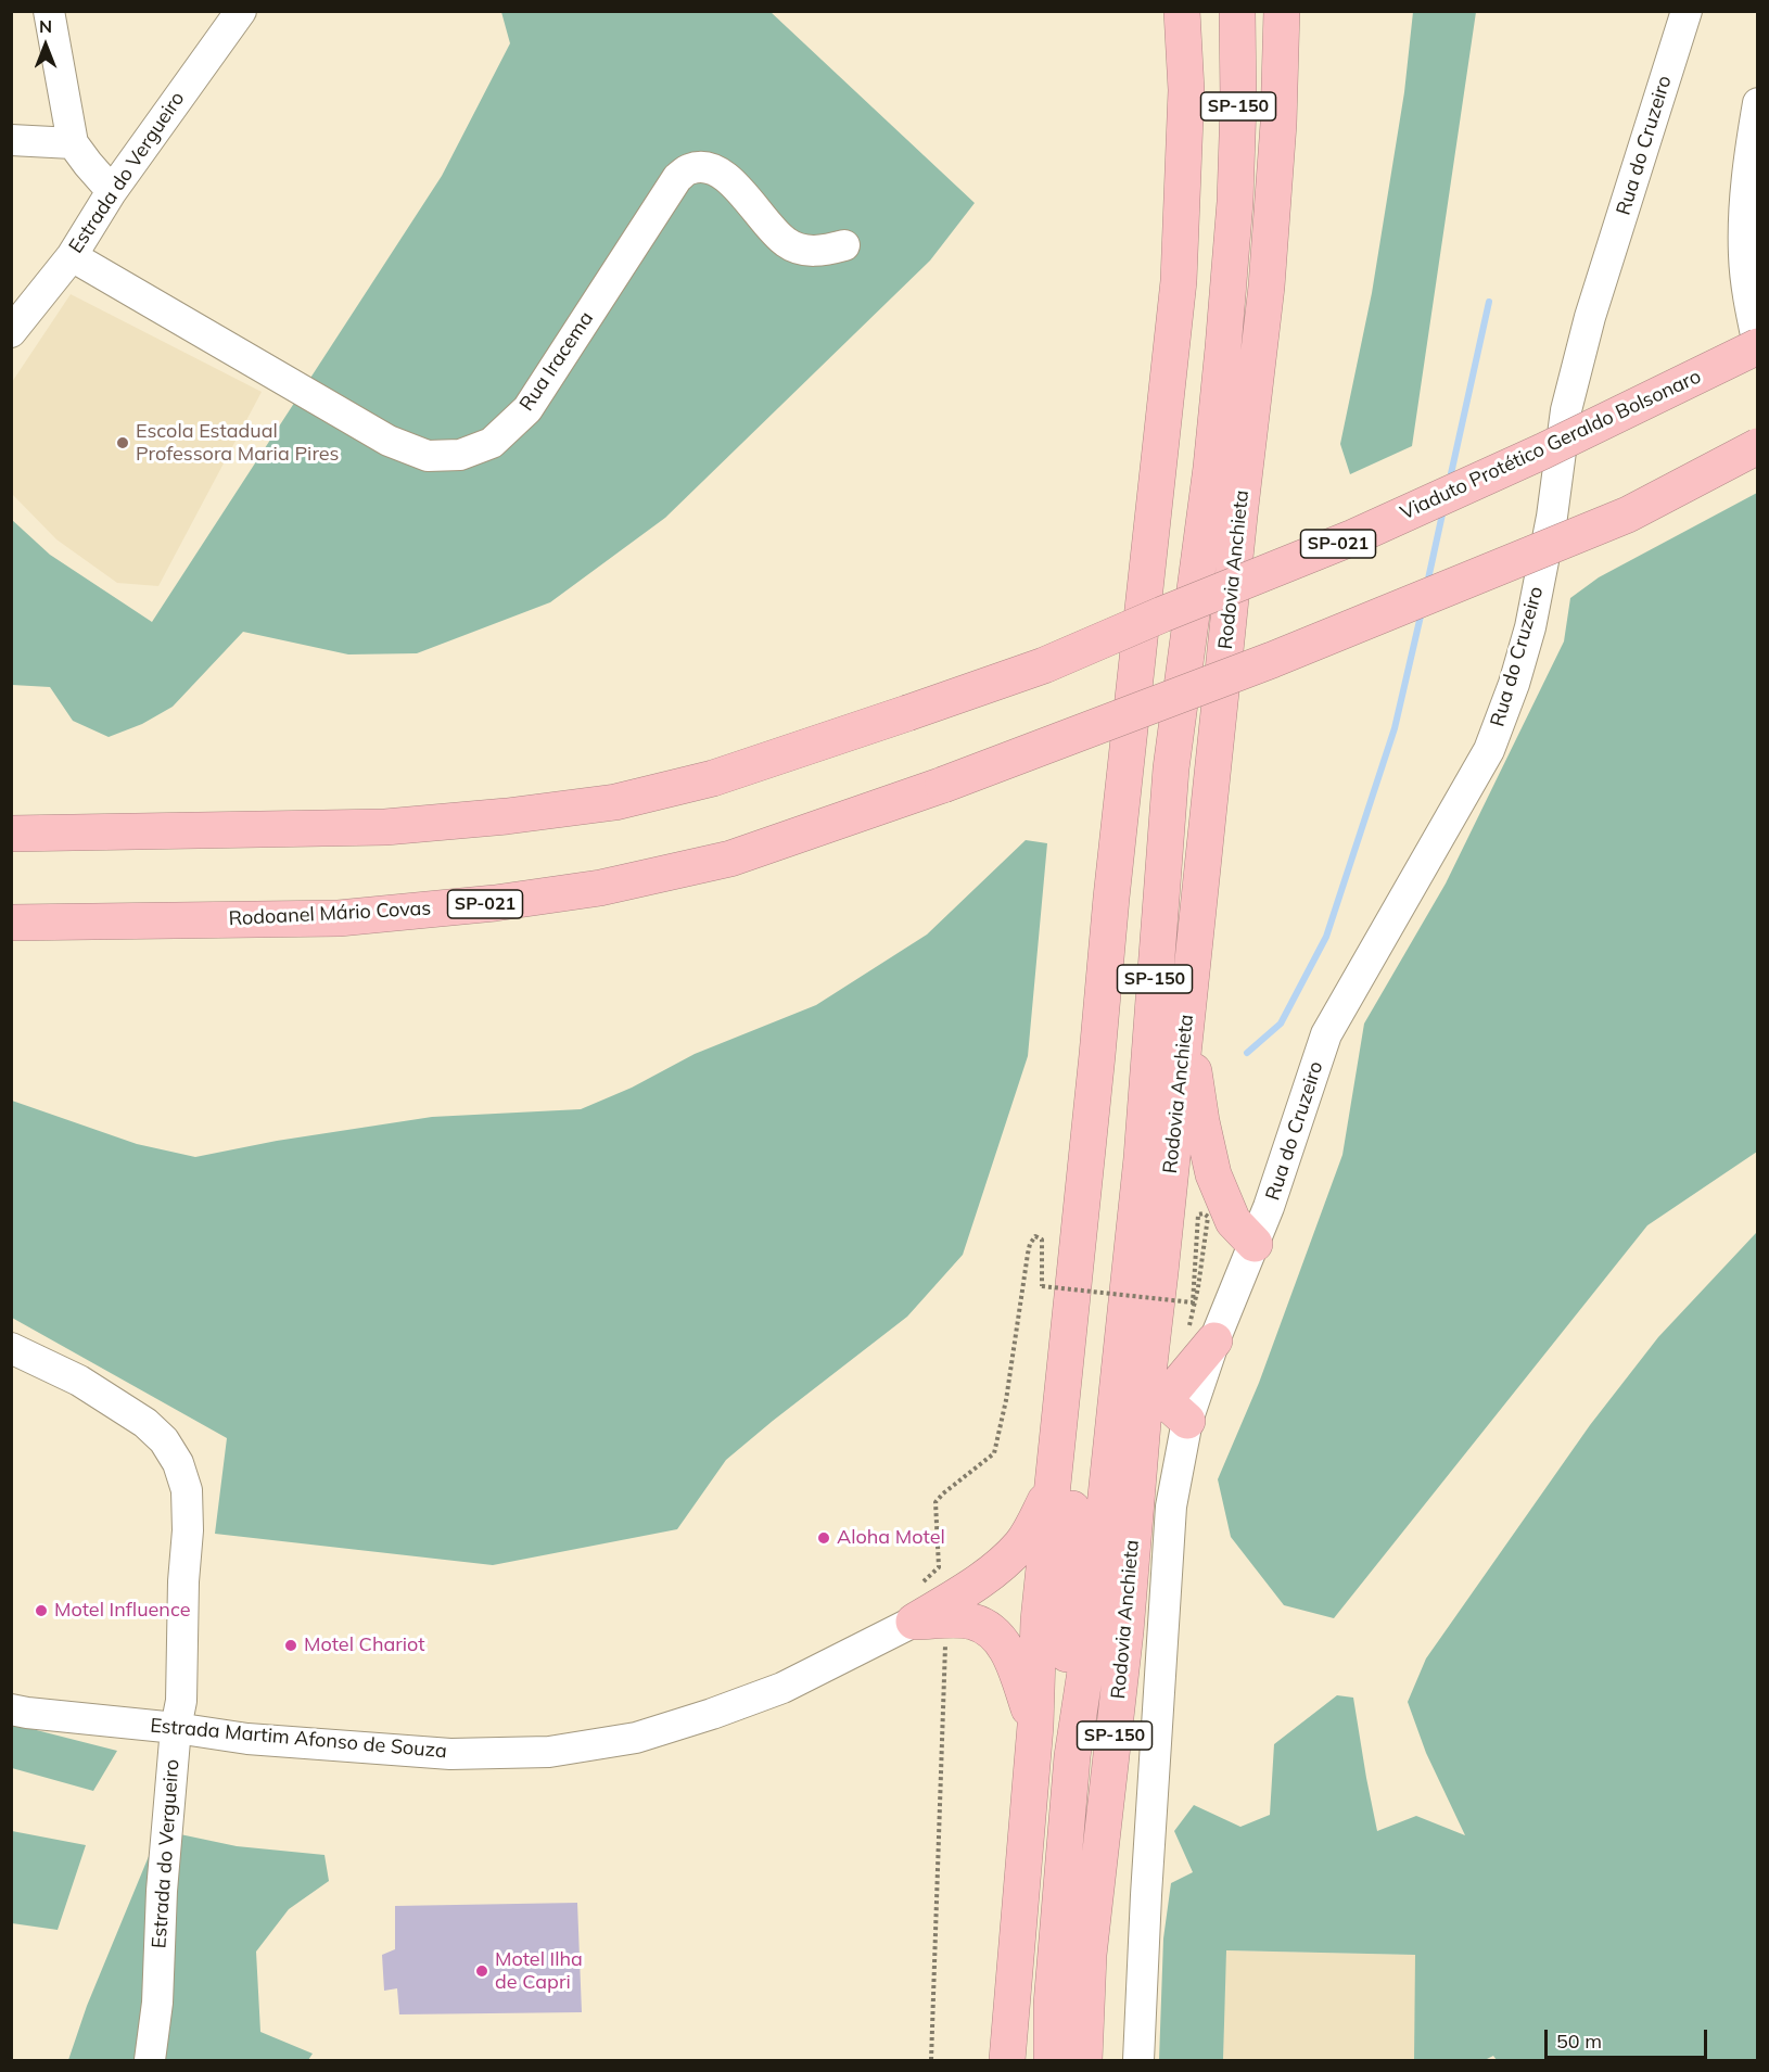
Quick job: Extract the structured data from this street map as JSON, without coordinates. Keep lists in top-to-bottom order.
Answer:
{
  "streets": {
    "highway": [
      "SP-150",
      "Viaduto Protético Geraldo Bolsonaro",
      "SP-021",
      "Rodovia Anchieta",
      "Rodoanel Mário Covas"
    ],
    "street": [
      "Rua do Cruzeiro",
      "Estrada do Vergueiro",
      "Rua Iracema",
      "Estrada Martim Afonso de Souza"
    ]
  },
  "crossings": [
    ["Estrada do Vergueiro", "Rua Iracema"],
    ["Estrada do Vergueiro", "Estrada Martim Afonso de Souza"]
  ],
  "places": [
    "Escola Estadual Professora Maria Pires",
    "Aloha Motel",
    "Motel Influence",
    "Motel Chariot",
    "Motel Ilha de Capri"
  ],
  "scale_bar": "50 m",
  "north": "top"
}
